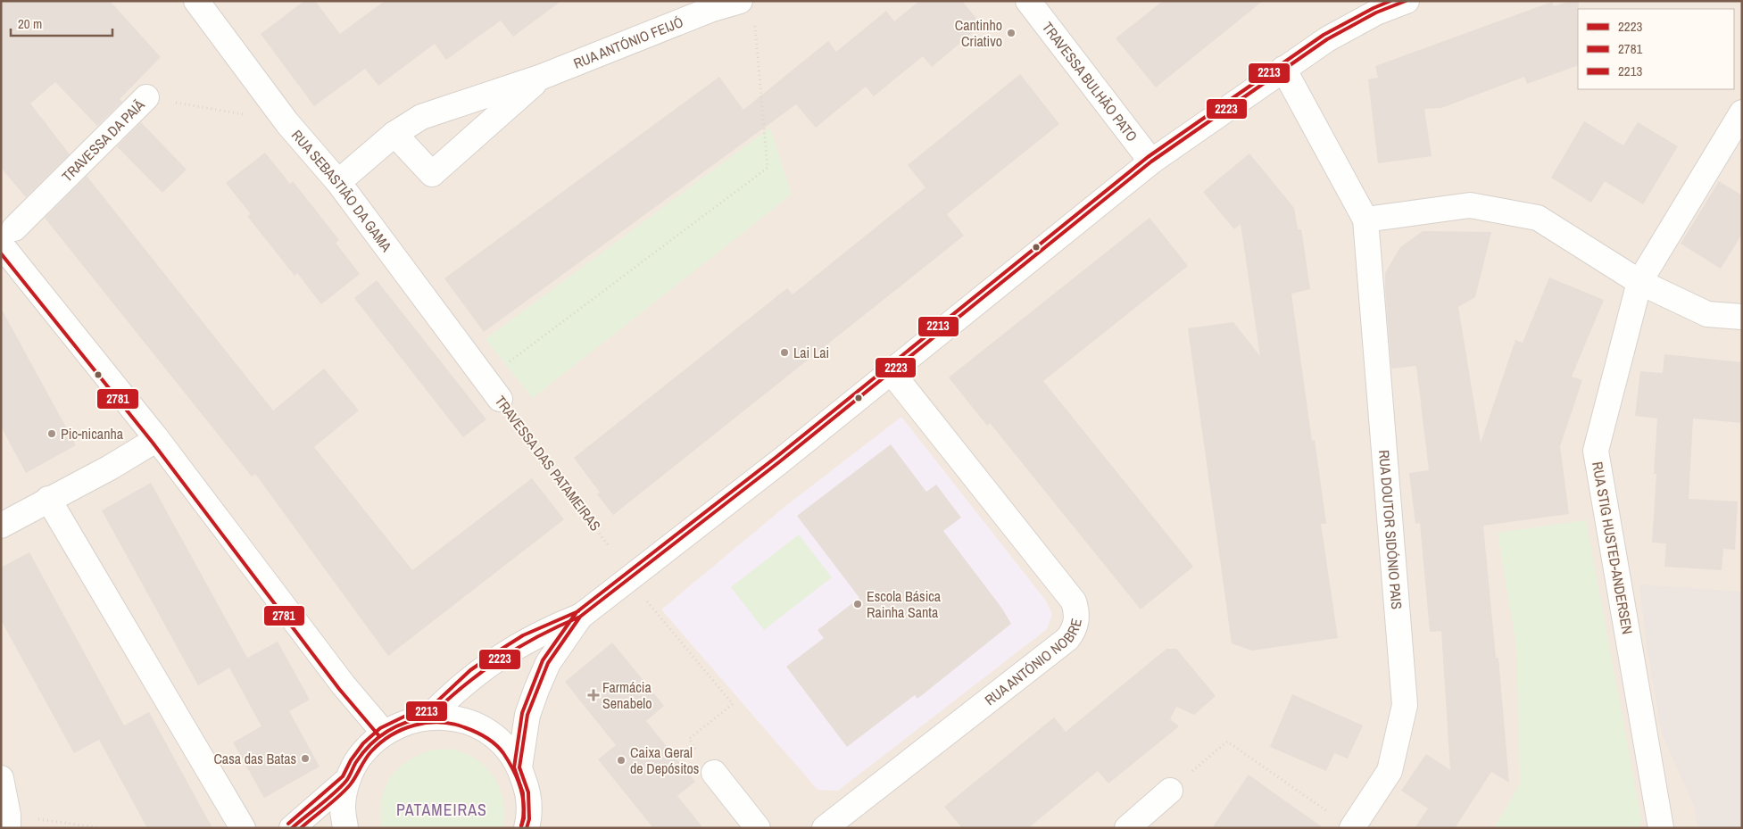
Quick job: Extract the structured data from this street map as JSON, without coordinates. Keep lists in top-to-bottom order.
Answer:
{
  "streets": {
    "street": [
      "RUA ANTÓNIO FEIJÓ",
      "TRAVESSA BULHÃO PATO",
      "TRAVESSA DA PAIÃ",
      "RUA SEBASTIÃO DA GAMA",
      "TRAVESSA DAS PATAMEIRAS",
      "RUA DOUTOR SIDÓNIO PAIS",
      "RUA STIG HUSTED-ANDERSEN",
      "RUA ANTÓNIO NOBRE"
    ]
  },
  "crossings": [
    ["RUA ANTÓNIO FEIJÓ", "RUA SEBASTIÃO DA GAMA"],
    ["TRAVESSA DA PAIÃ", "RUA SEBASTIÃO DA GAMA"],
    ["RUA SEBASTIÃO DA GAMA", "TRAVESSA DAS PATAMEIRAS"]
  ],
  "districts": ["PATAMEIRAS"],
  "places": {
    "other": [
      "Cantinho Criativo",
      "Lai Lai",
      "Pic-nicanha",
      "Escola Básica Rainha Santa",
      "Casa das Batas",
      "Caixa Geral de Depósitos"
    ],
    "health": ["Farmácia Senabelo"]
  },
  "lines": ["transit line 2223", "transit line 2213", "transit line 2781"],
  "legend": ["2223", "2781", "2213"],
  "scale_bar": "20 m"
}
